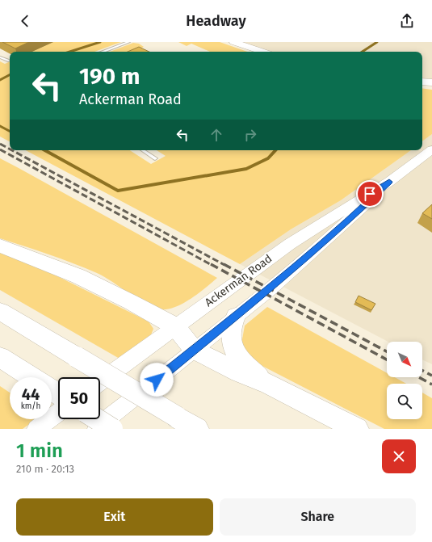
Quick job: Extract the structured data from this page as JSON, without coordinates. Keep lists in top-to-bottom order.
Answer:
{
  "streets": {
    "main road": ["Ackerman Road"]
  },
  "north": "bottom right",
  "page": {
    "header": "Headway",
    "turn": ["190 m", "Ackerman Road"],
    "speed": "44 km/h",
    "limit": "50",
    "heading": ["1 min", "210 m · 20:13"],
    "buttons": ["Exit", "Share"]
  }
}
